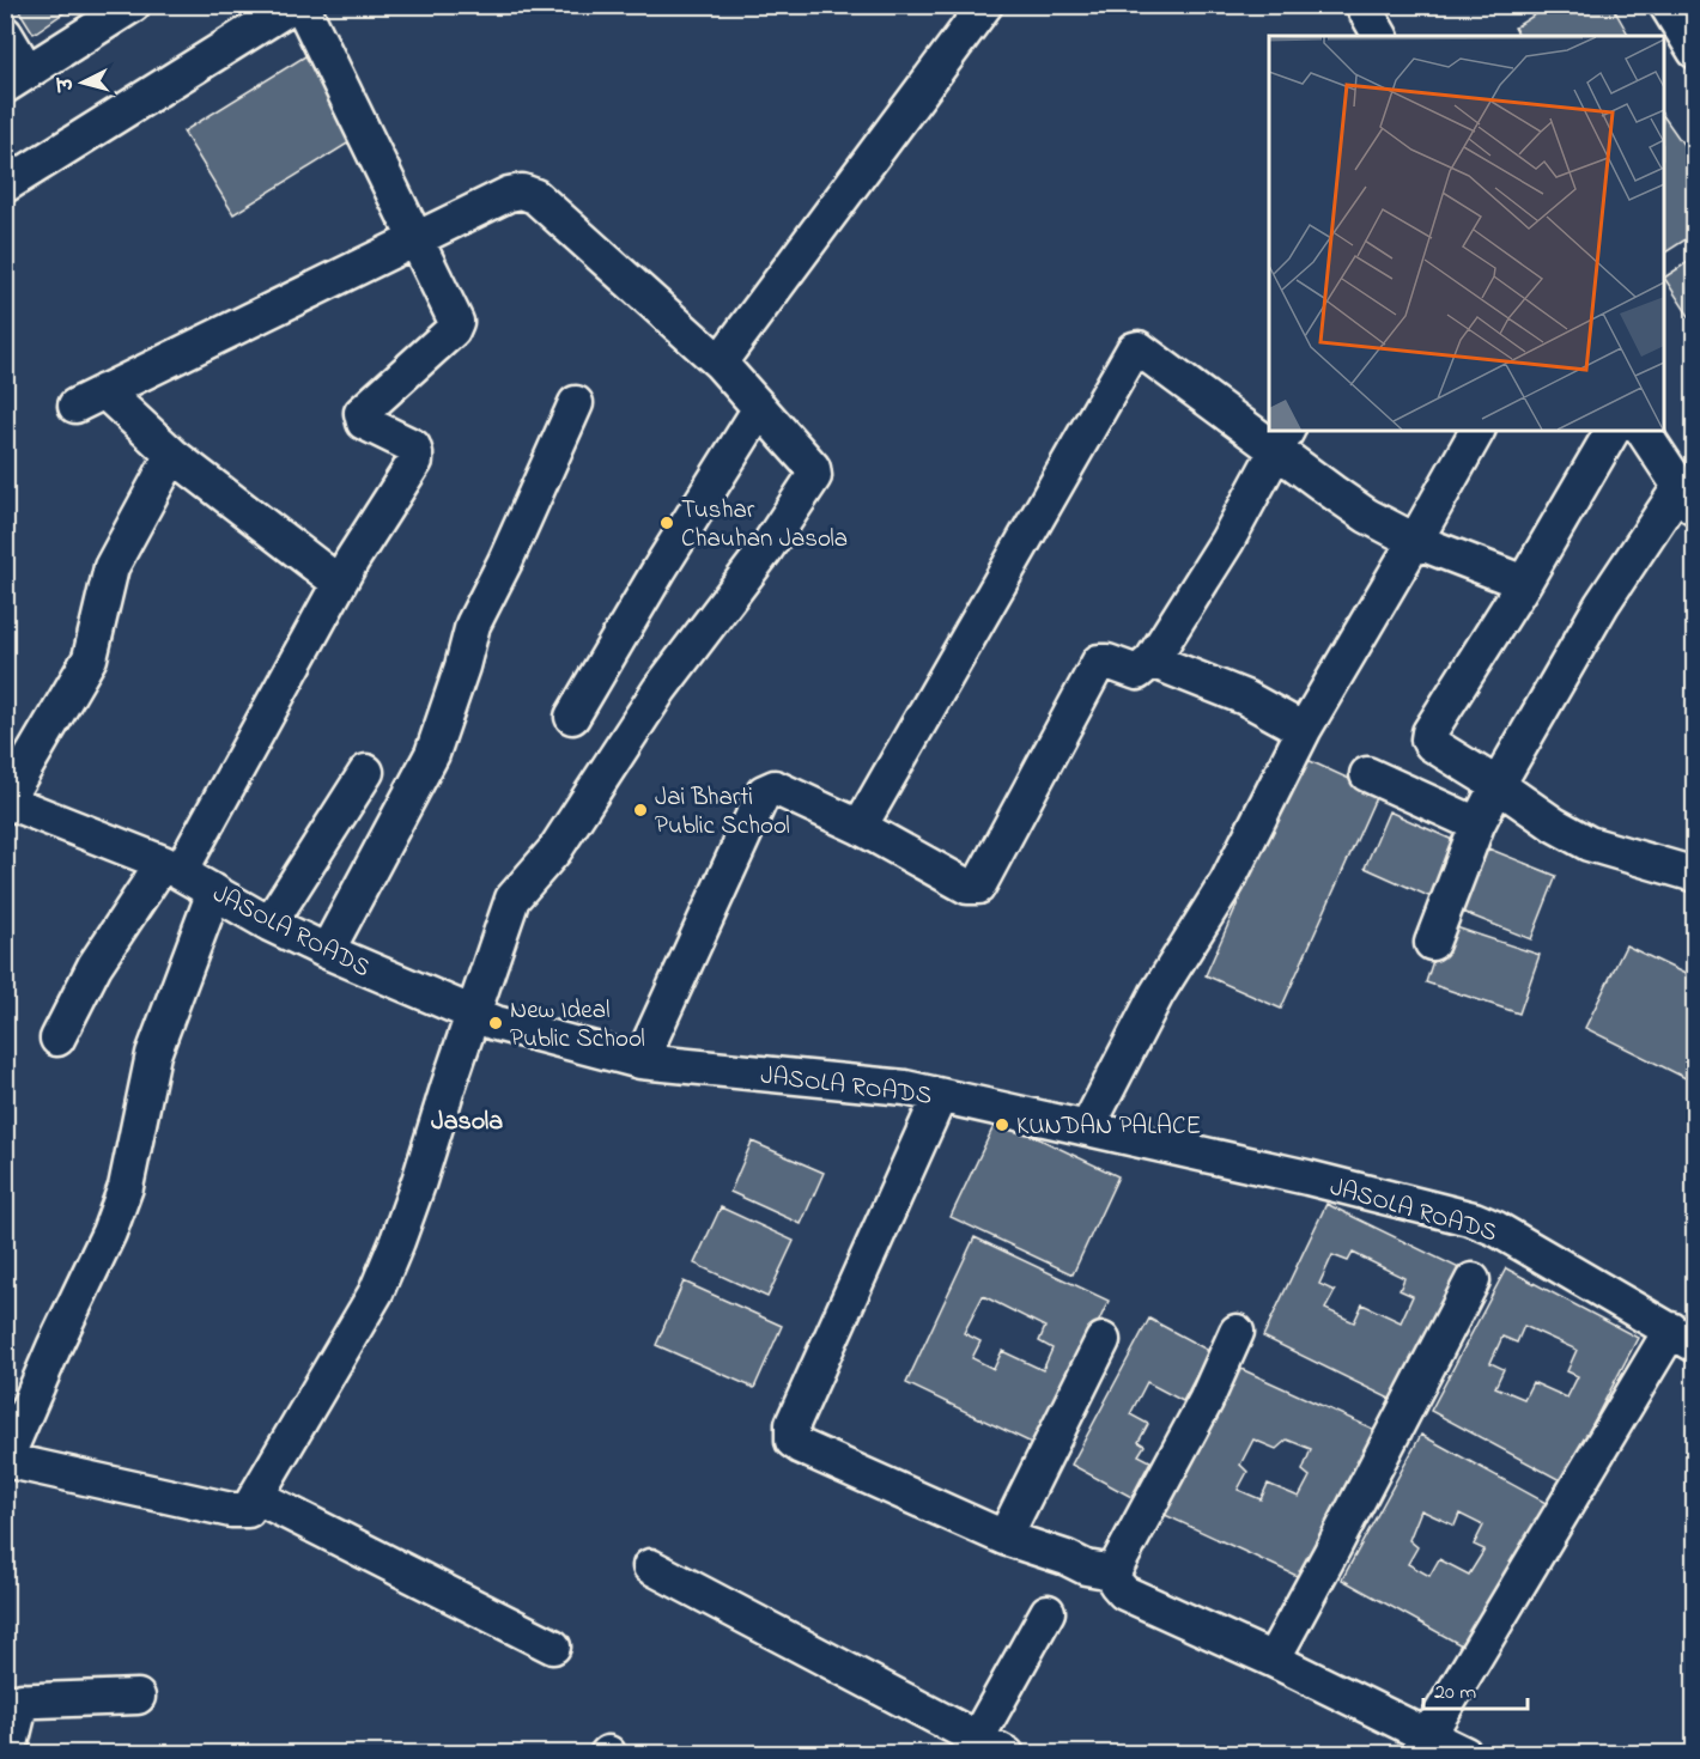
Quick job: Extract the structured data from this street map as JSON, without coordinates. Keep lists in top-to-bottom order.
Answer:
{
  "streets": {
    "street": ["JASOLA ROADS"]
  },
  "districts": ["Jasola"],
  "places": [
    "Tushar Chauhan Jasola",
    "Jai Bharti Public School",
    "New Ideal Public School",
    "KUNDAN PALACE"
  ],
  "scale_bar": "20 m",
  "north": "left"
}
